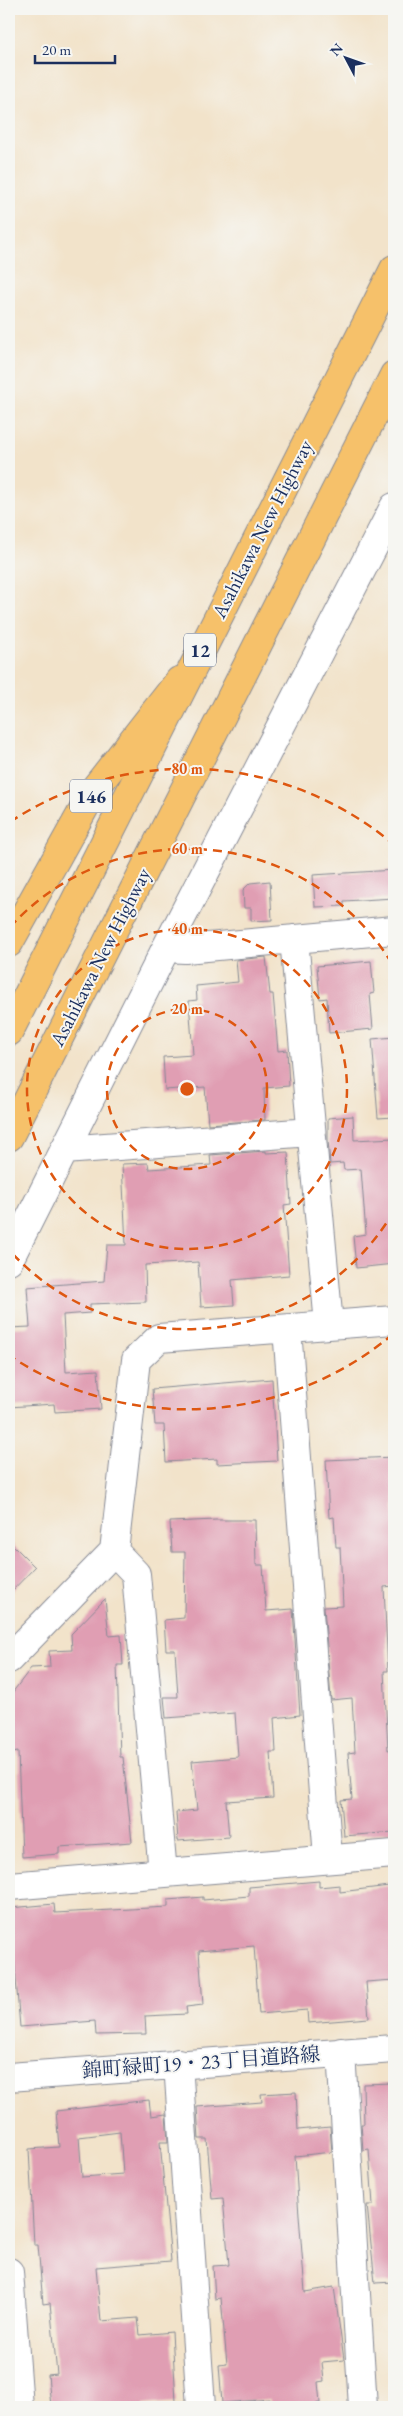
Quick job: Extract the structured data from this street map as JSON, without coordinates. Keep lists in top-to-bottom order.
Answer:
{
  "streets": {
    "main road": ["Asahikawa New Highway", "12", "146"],
    "street": ["錦町緑町19・23丁目道路線"]
  },
  "crossings": [
    ["Asahikawa New Highway", "146"]
  ],
  "scale_bar": "20 m",
  "north": "top left",
  "rings": [
    "80 m",
    "60 m",
    "40 m",
    "20 m"
  ]
}
